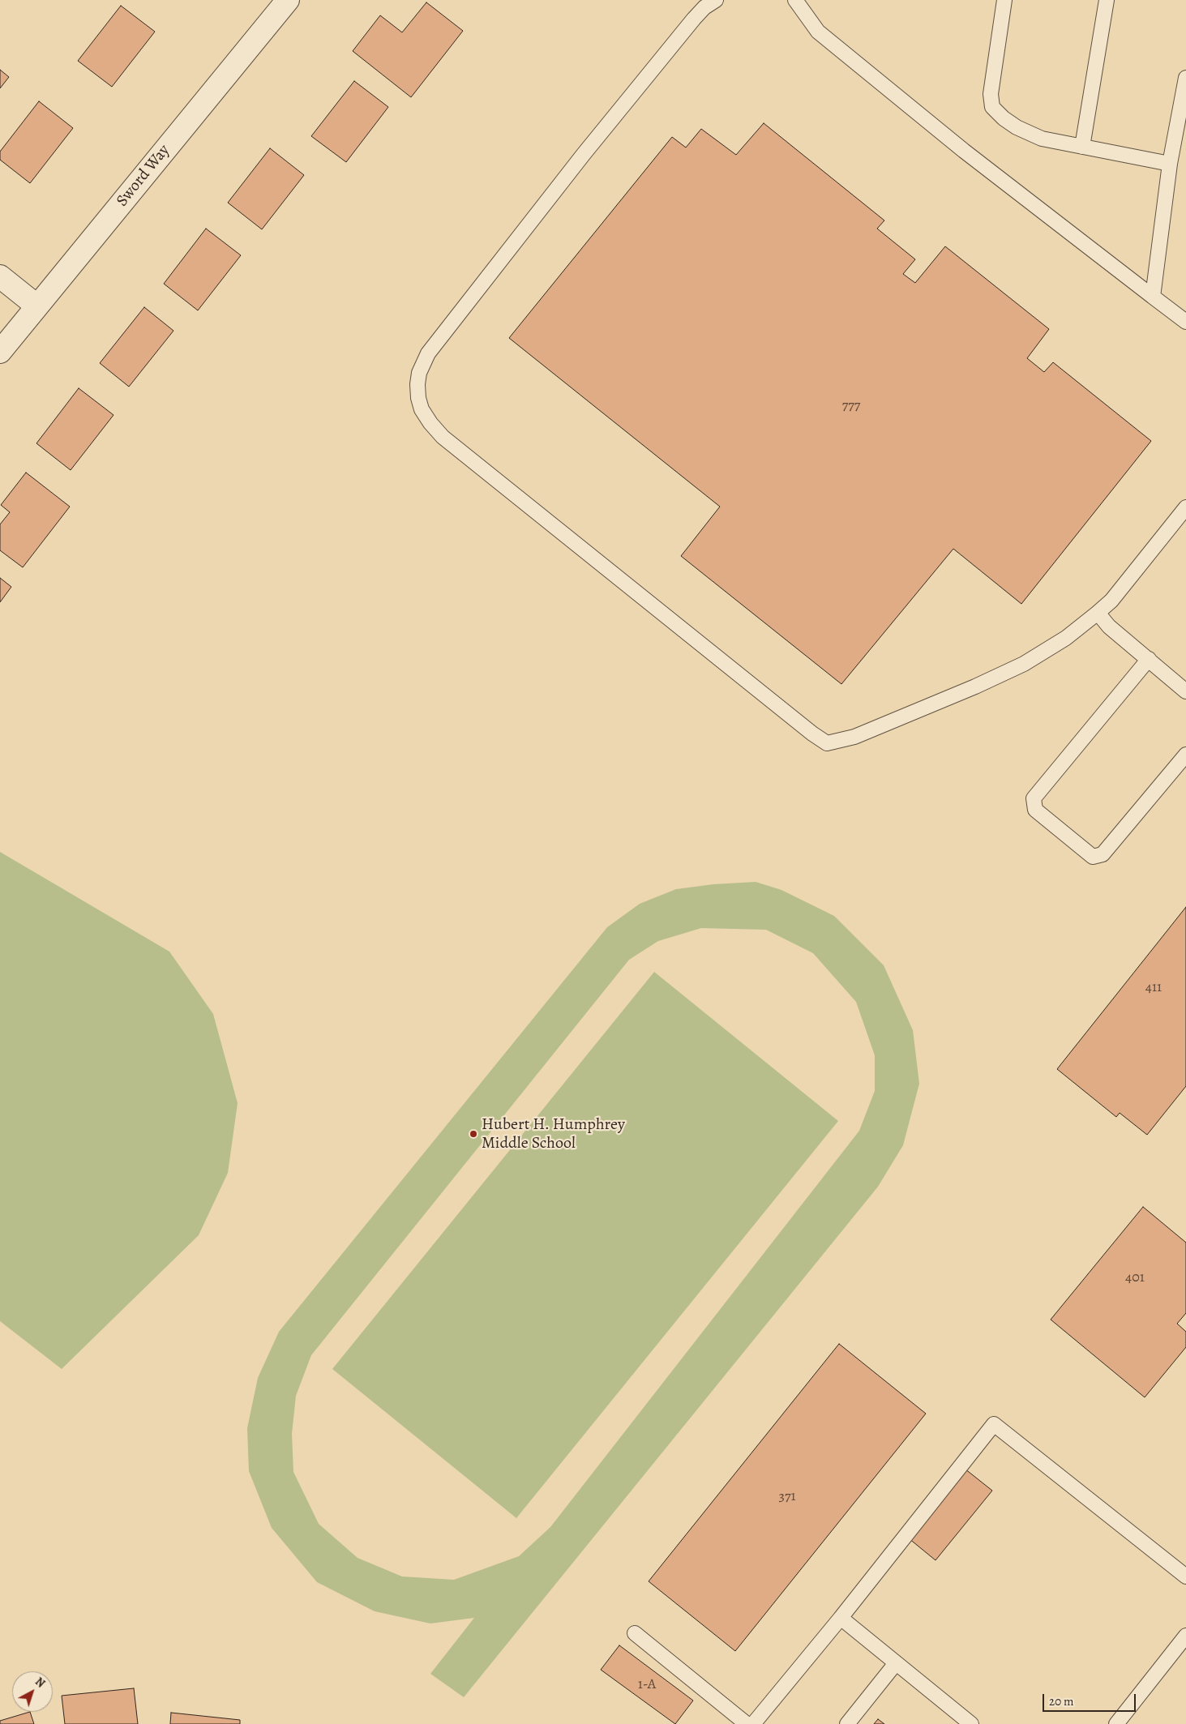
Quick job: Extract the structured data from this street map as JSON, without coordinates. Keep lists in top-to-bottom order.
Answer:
{
  "streets": {
    "street": ["Sword Way"]
  },
  "places": ["Hubert H. Humphrey Middle School"],
  "house_numbers": [
    "777",
    "411",
    "401",
    "371",
    "1-A"
  ],
  "scale_bar": "20 m",
  "north": "top right"
}
